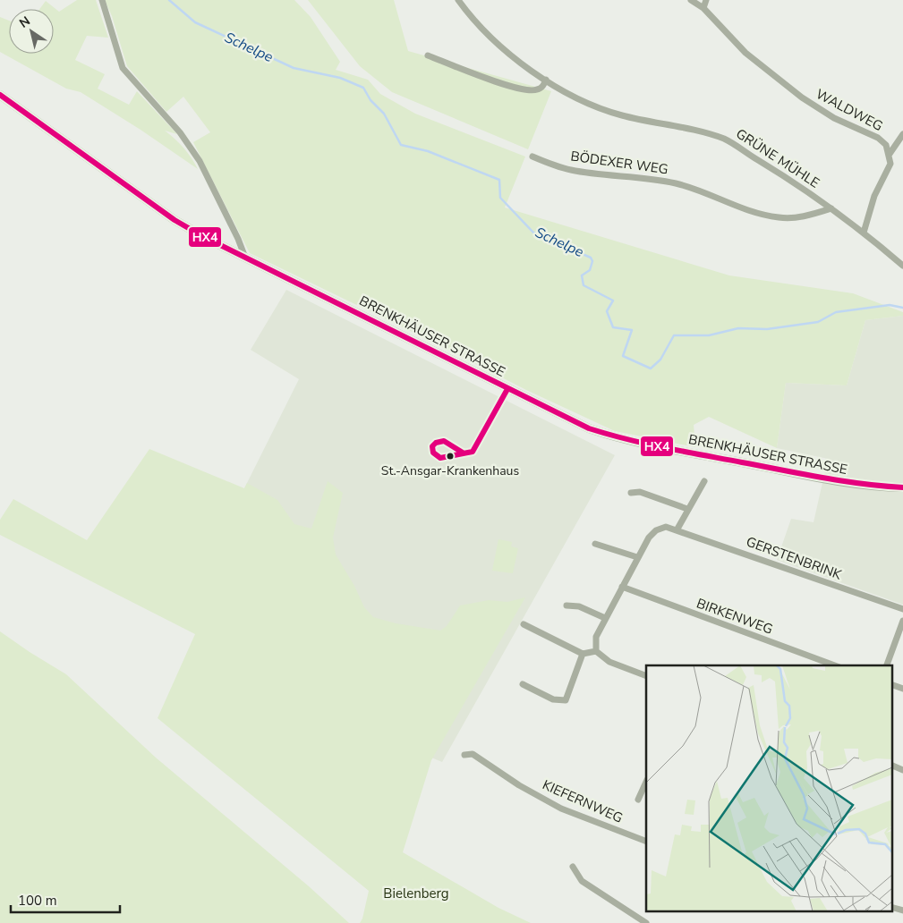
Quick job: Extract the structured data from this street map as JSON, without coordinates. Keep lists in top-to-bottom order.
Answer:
{
  "streets": {
    "main road": ["BRENKHÄUSER STRASSE"],
    "street": [
      "WALDWEG",
      "GRÜNE MÜHLE",
      "BÖDEXER WEG",
      "GERSTENBRINK",
      "BIRKENWEG",
      "KIEFERNWEG"
    ]
  },
  "crossings": [
    ["GRÜNE MÜHLE", "BÖDEXER WEG"],
    ["GERSTENBRINK", "BIRKENWEG"]
  ],
  "water": ["Schelpe"],
  "parks": ["Bielenberg"],
  "places": ["St.-Ansgar-Krankenhaus"],
  "lines": ["transit line HX4"],
  "scale_bar": "100 m",
  "north": "top left"
}
